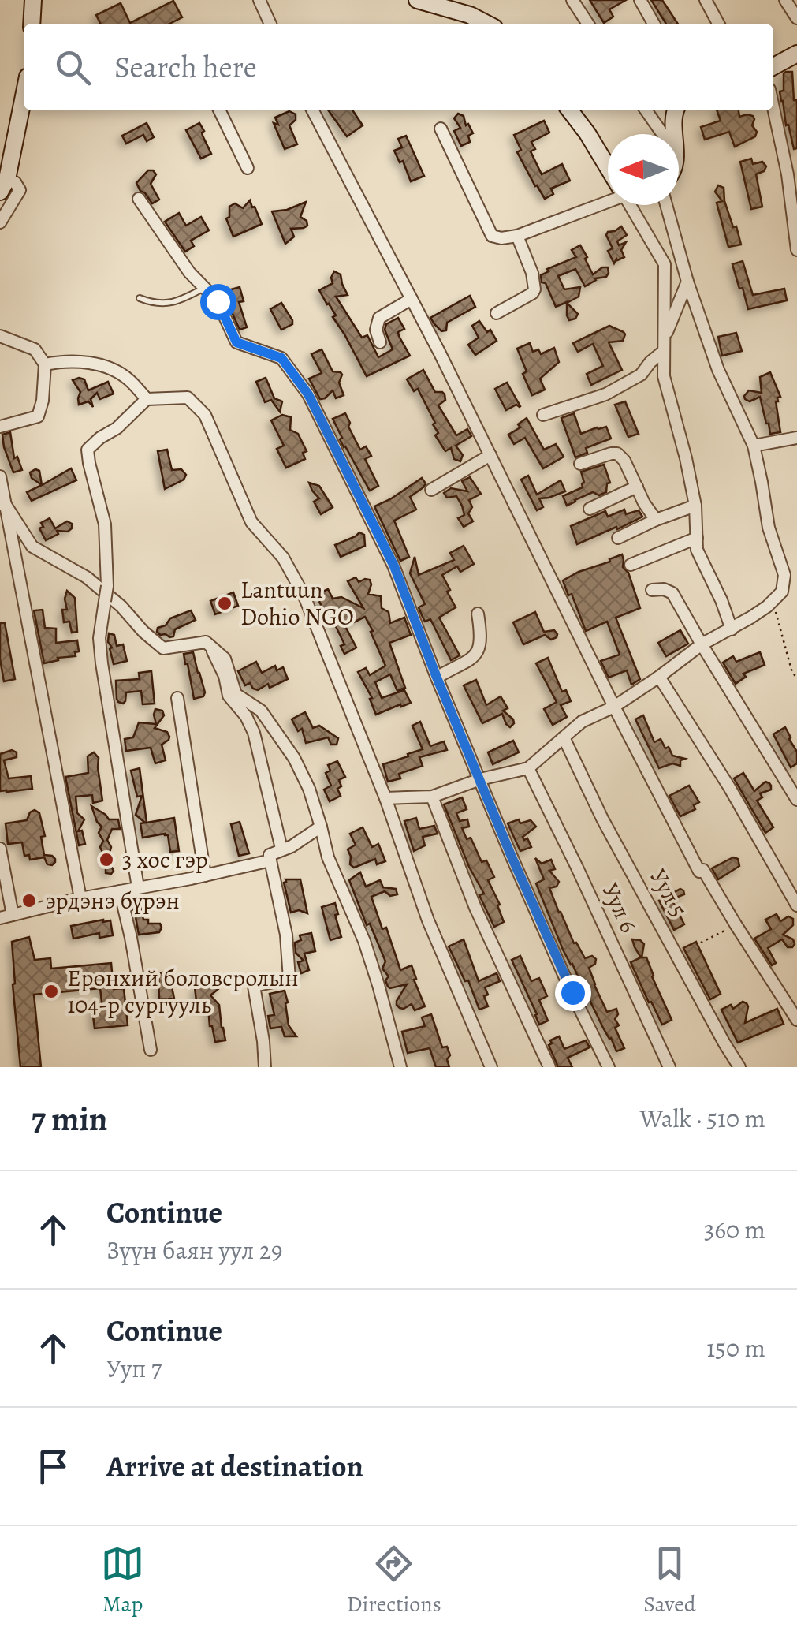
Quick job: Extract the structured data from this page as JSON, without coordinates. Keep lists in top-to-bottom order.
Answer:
{
  "streets": {
    "street": ["Уул 5", "Уул 6"]
  },
  "places": [
    "Lantuun Dohio NGO",
    "3 хос гэр",
    "эрдэнэ бүрэн",
    "Ерөнхий боловсролын 104-р сургууль"
  ],
  "north": "left",
  "page": {
    "search": "Search here",
    "heading": ["7 min", "Walk · 510 m"],
    "list": [
      ["Continue", "Зүүн баян уул 29", "360 m"],
      ["Continue", "Ууп 7", "150 m"],
      "Arrive at destination"
    ],
    "nav": ["Map", "Directions", "Saved"]
  }
}
